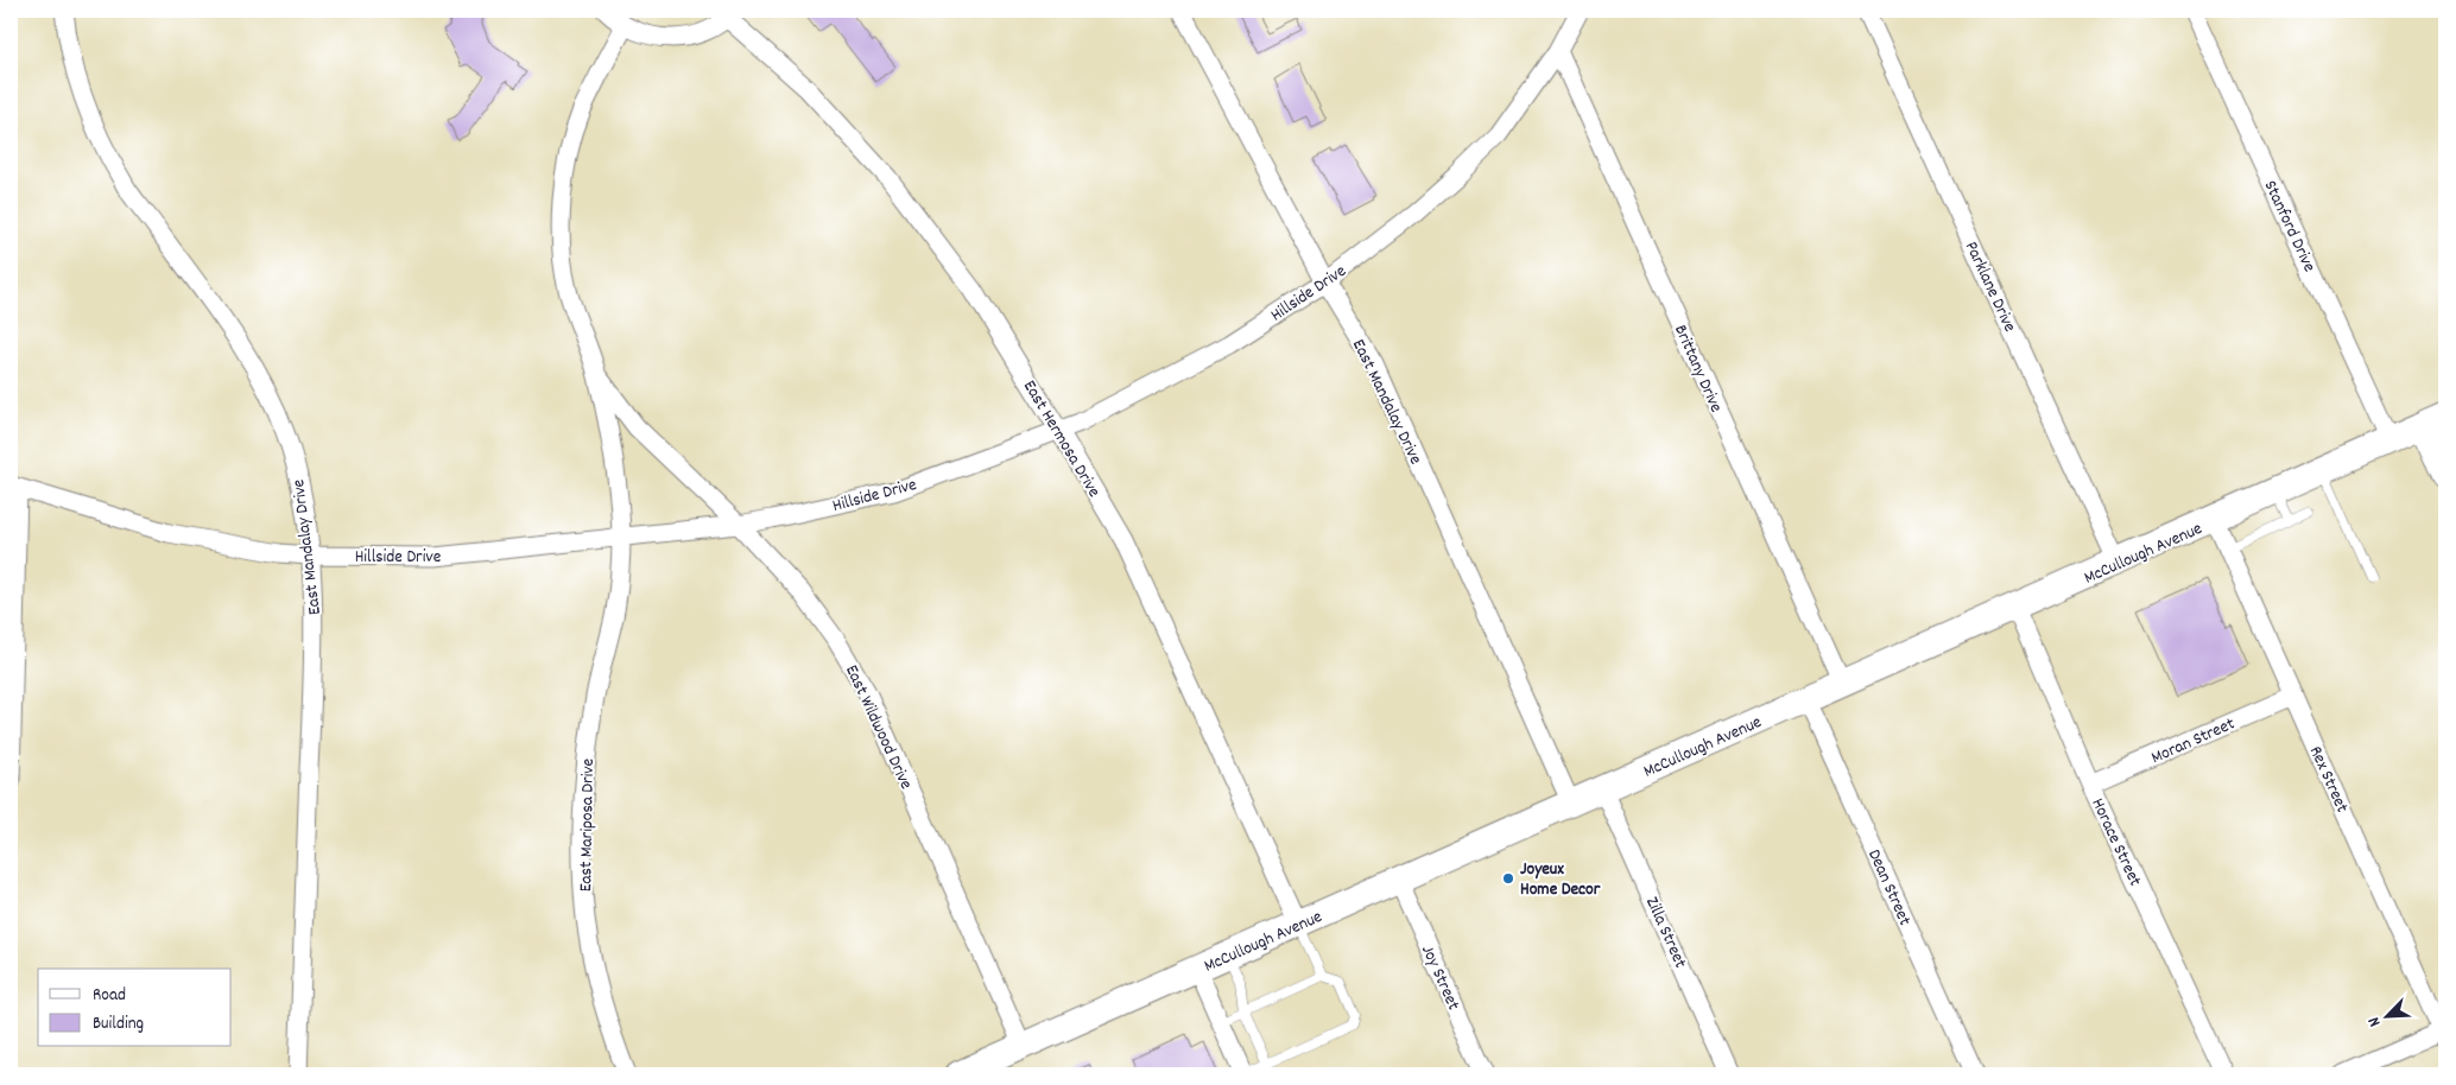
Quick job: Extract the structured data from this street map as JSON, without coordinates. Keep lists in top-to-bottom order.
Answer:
{
  "streets": {
    "main road": ["McCullough Avenue"],
    "street": [
      "Stanford Drive",
      "Parklane Drive",
      "Hillside Drive",
      "Brittany Drive",
      "East Mandalay Drive",
      "East Hermosa Drive",
      "East Wildwood Drive",
      "Moran Street",
      "Rex Street",
      "East Mariposa Drive",
      "Horace Street",
      "Dean Street",
      "Zilla Street",
      "Joy Street"
    ]
  },
  "crossings": [
    ["Stanford Drive", "McCullough Avenue"],
    ["Parklane Drive", "McCullough Avenue"],
    ["Hillside Drive", "Brittany Drive"],
    ["Hillside Drive", "East Mandalay Drive"],
    ["Hillside Drive", "East Hermosa Drive"],
    ["Hillside Drive", "East Wildwood Drive"],
    ["Hillside Drive", "East Mariposa Drive"],
    ["Brittany Drive", "McCullough Avenue"],
    ["East Mandalay Drive", "McCullough Avenue"],
    ["East Hermosa Drive", "McCullough Avenue"],
    ["McCullough Avenue", "East Wildwood Drive"],
    ["McCullough Avenue", "Rex Street"],
    ["McCullough Avenue", "Horace Street"],
    ["McCullough Avenue", "Dean Street"],
    ["McCullough Avenue", "Zilla Street"],
    ["McCullough Avenue", "Joy Street"],
    ["East Wildwood Drive", "East Mariposa Drive"],
    ["Moran Street", "Rex Street"],
    ["Moran Street", "Horace Street"]
  ],
  "places": ["Joyeux Home Decor"],
  "legend": ["Road", "Building"],
  "north": "bottom left"
}
